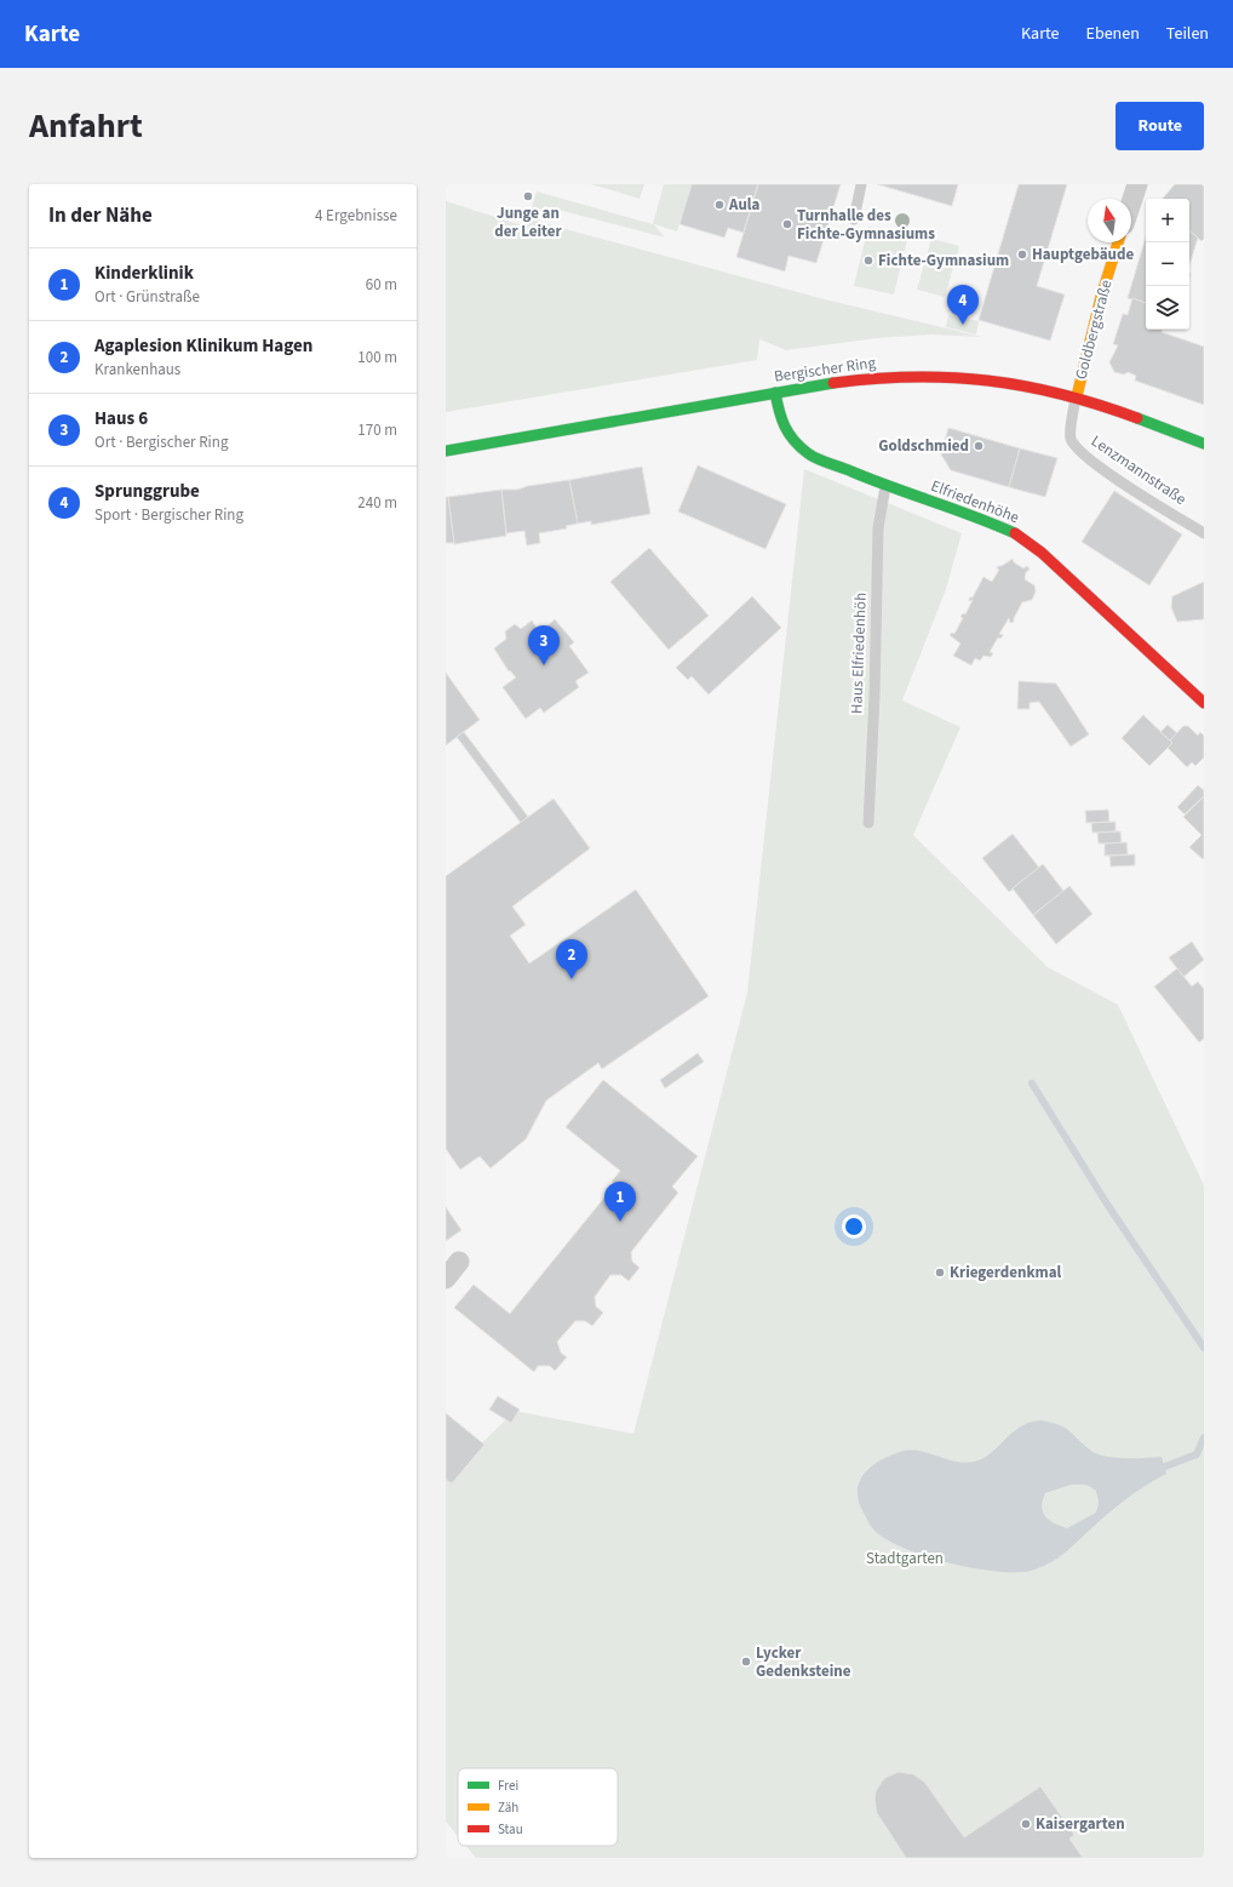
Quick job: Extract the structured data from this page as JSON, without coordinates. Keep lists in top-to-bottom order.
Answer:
{
  "streets": {
    "main road": ["Goldbergstraße", "Bergischer Ring", "Elfriedenhöhe"],
    "lane": ["Lenzmannstraße", "Haus Elfriedenhöh"]
  },
  "crossings": [
    ["Goldbergstraße", "Bergischer Ring"],
    ["Goldbergstraße", "Lenzmannstraße"],
    ["Bergischer Ring", "Lenzmannstraße"],
    ["Bergischer Ring", "Elfriedenhöhe"],
    ["Elfriedenhöhe", "Haus Elfriedenhöh"]
  ],
  "parks": ["Stadtgarten"],
  "places": [
    "Junge an der Leiter",
    "Aula",
    "Turnhalle des Fichte-Gymnasiums",
    "Hauptgebäude",
    "Fichte-Gymnasium",
    "Goldschmied",
    "Kriegerdenkmal",
    "Lycker Gedenksteine",
    "Kaisergarten"
  ],
  "legend": ["Frei", "Zäh", "Stau"],
  "north": "top",
  "page": {
    "header": "Karte",
    "nav": ["Karte", "Ebenen", "Teilen"],
    "title": "Anfahrt",
    "buttons": "Route",
    "heading": ["In der Nähe", "4 Ergebnisse"],
    "map_buttons": ["+", "−"],
    "list": [
      {
        "mark": "1",
        "name": "Kinderklinik",
        "note": "Ort · Grünstraße",
        "value": "60 m"
      },
      {
        "mark": "2",
        "name": "Agaplesion Klinikum Hagen",
        "note": "Krankenhaus",
        "value": "100 m"
      },
      {
        "mark": "3",
        "name": "Haus 6",
        "note": "Ort · Bergischer Ring",
        "value": "170 m"
      },
      {
        "mark": "4",
        "name": "Sprunggrube",
        "note": "Sport · Bergischer Ring",
        "value": "240 m"
      }
    ],
    "pins": [
      "4",
      "3",
      "2",
      "1"
    ]
  }
}
